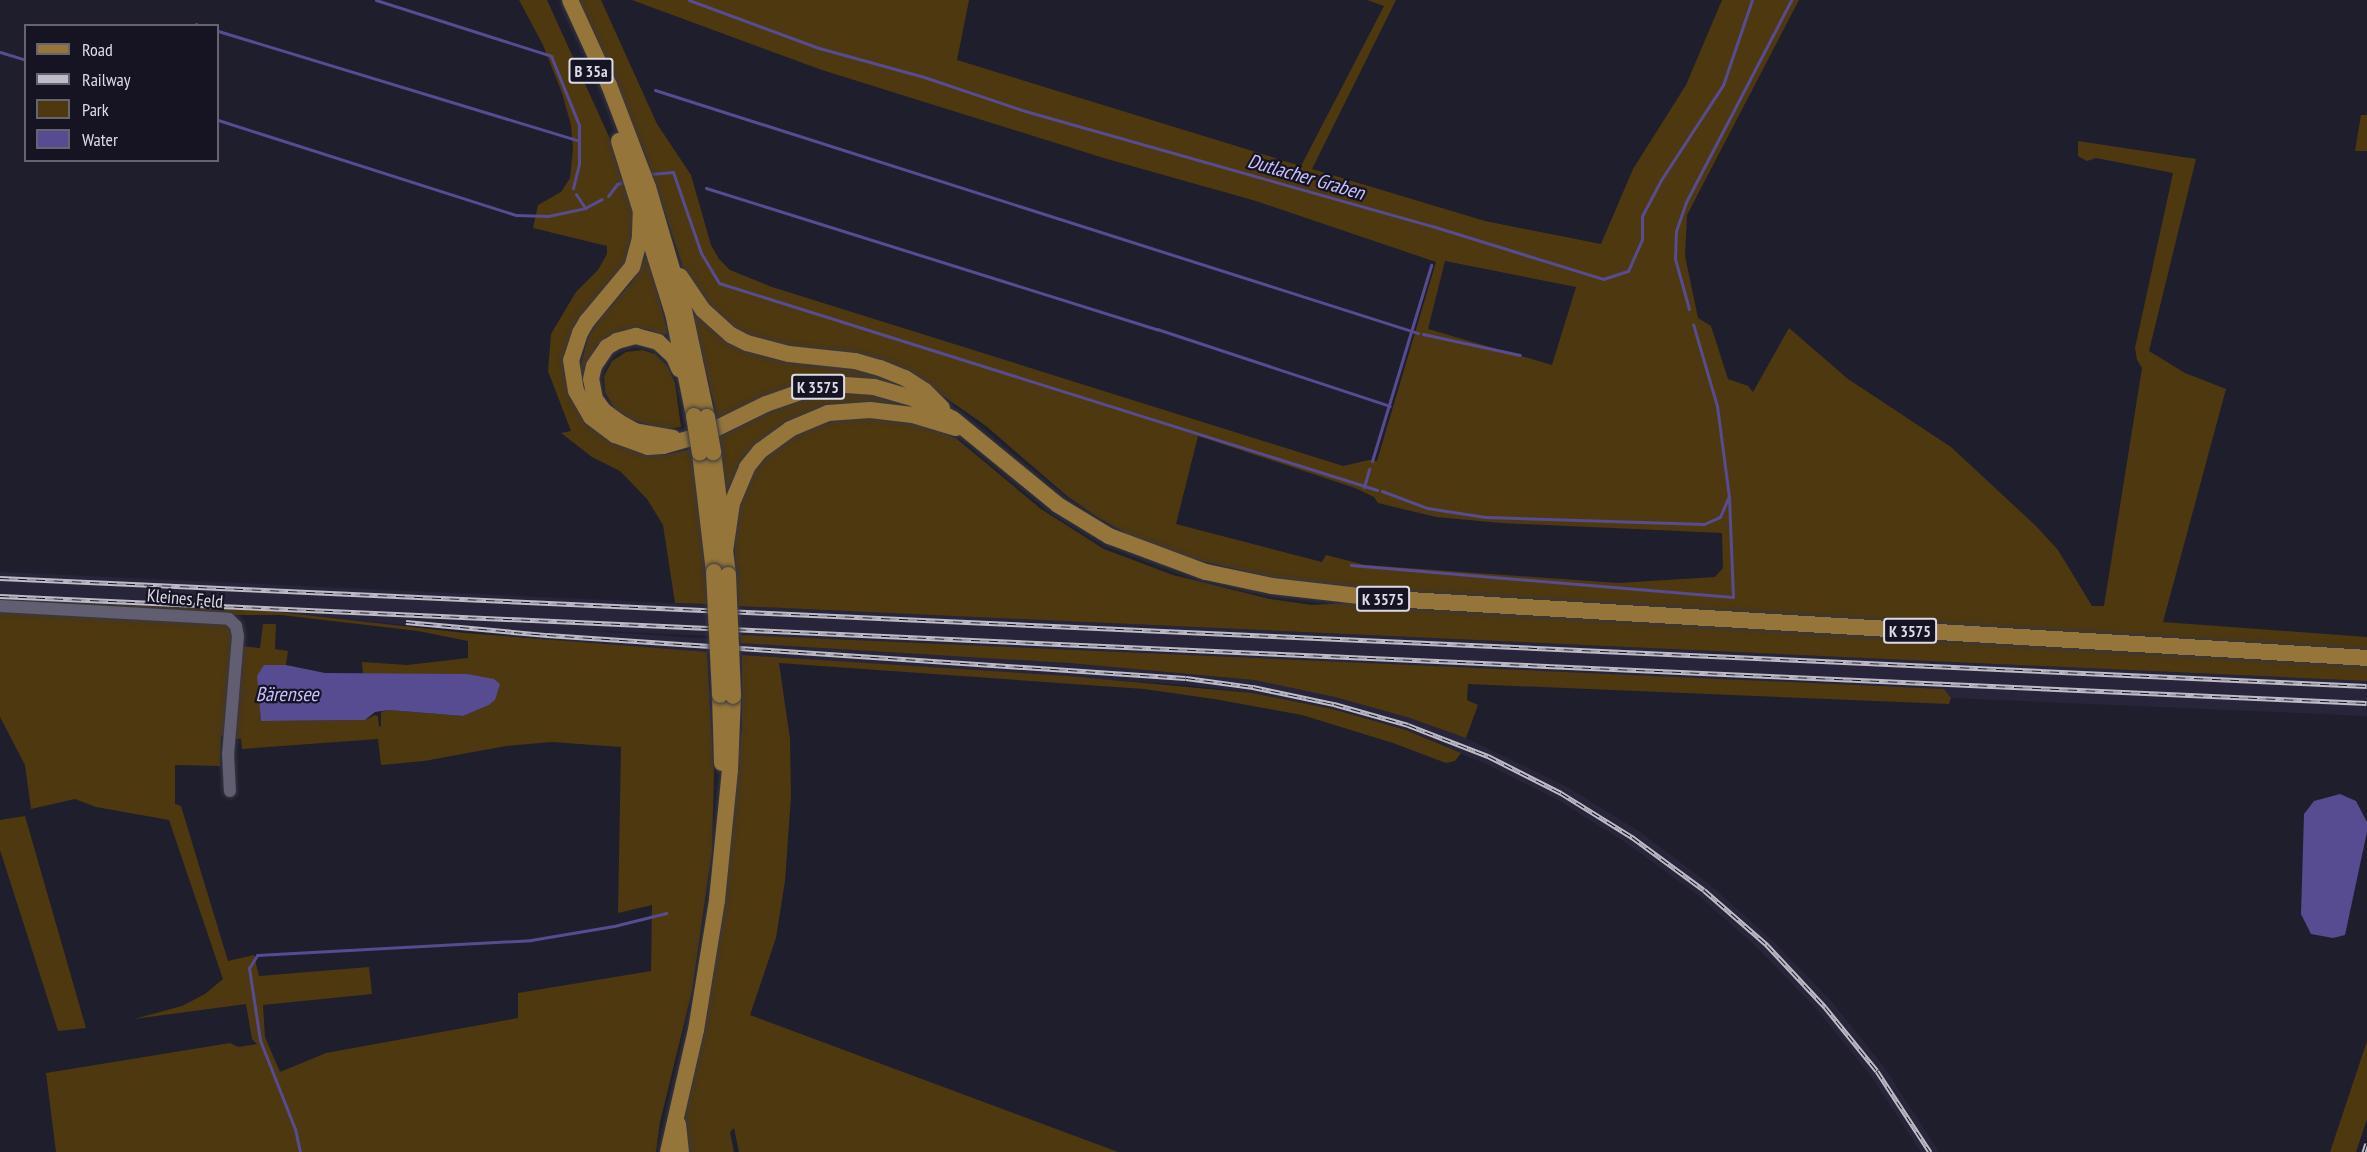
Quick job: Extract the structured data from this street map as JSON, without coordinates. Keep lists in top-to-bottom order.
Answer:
{
  "streets": {
    "main road": ["B 35a", "K 3575"],
    "street": ["Kleines Feld"]
  },
  "water": ["Dutlacher Graben", "Bärensee"],
  "legend": [
    "Road",
    "Railway",
    "Park",
    "Water"
  ]
}
